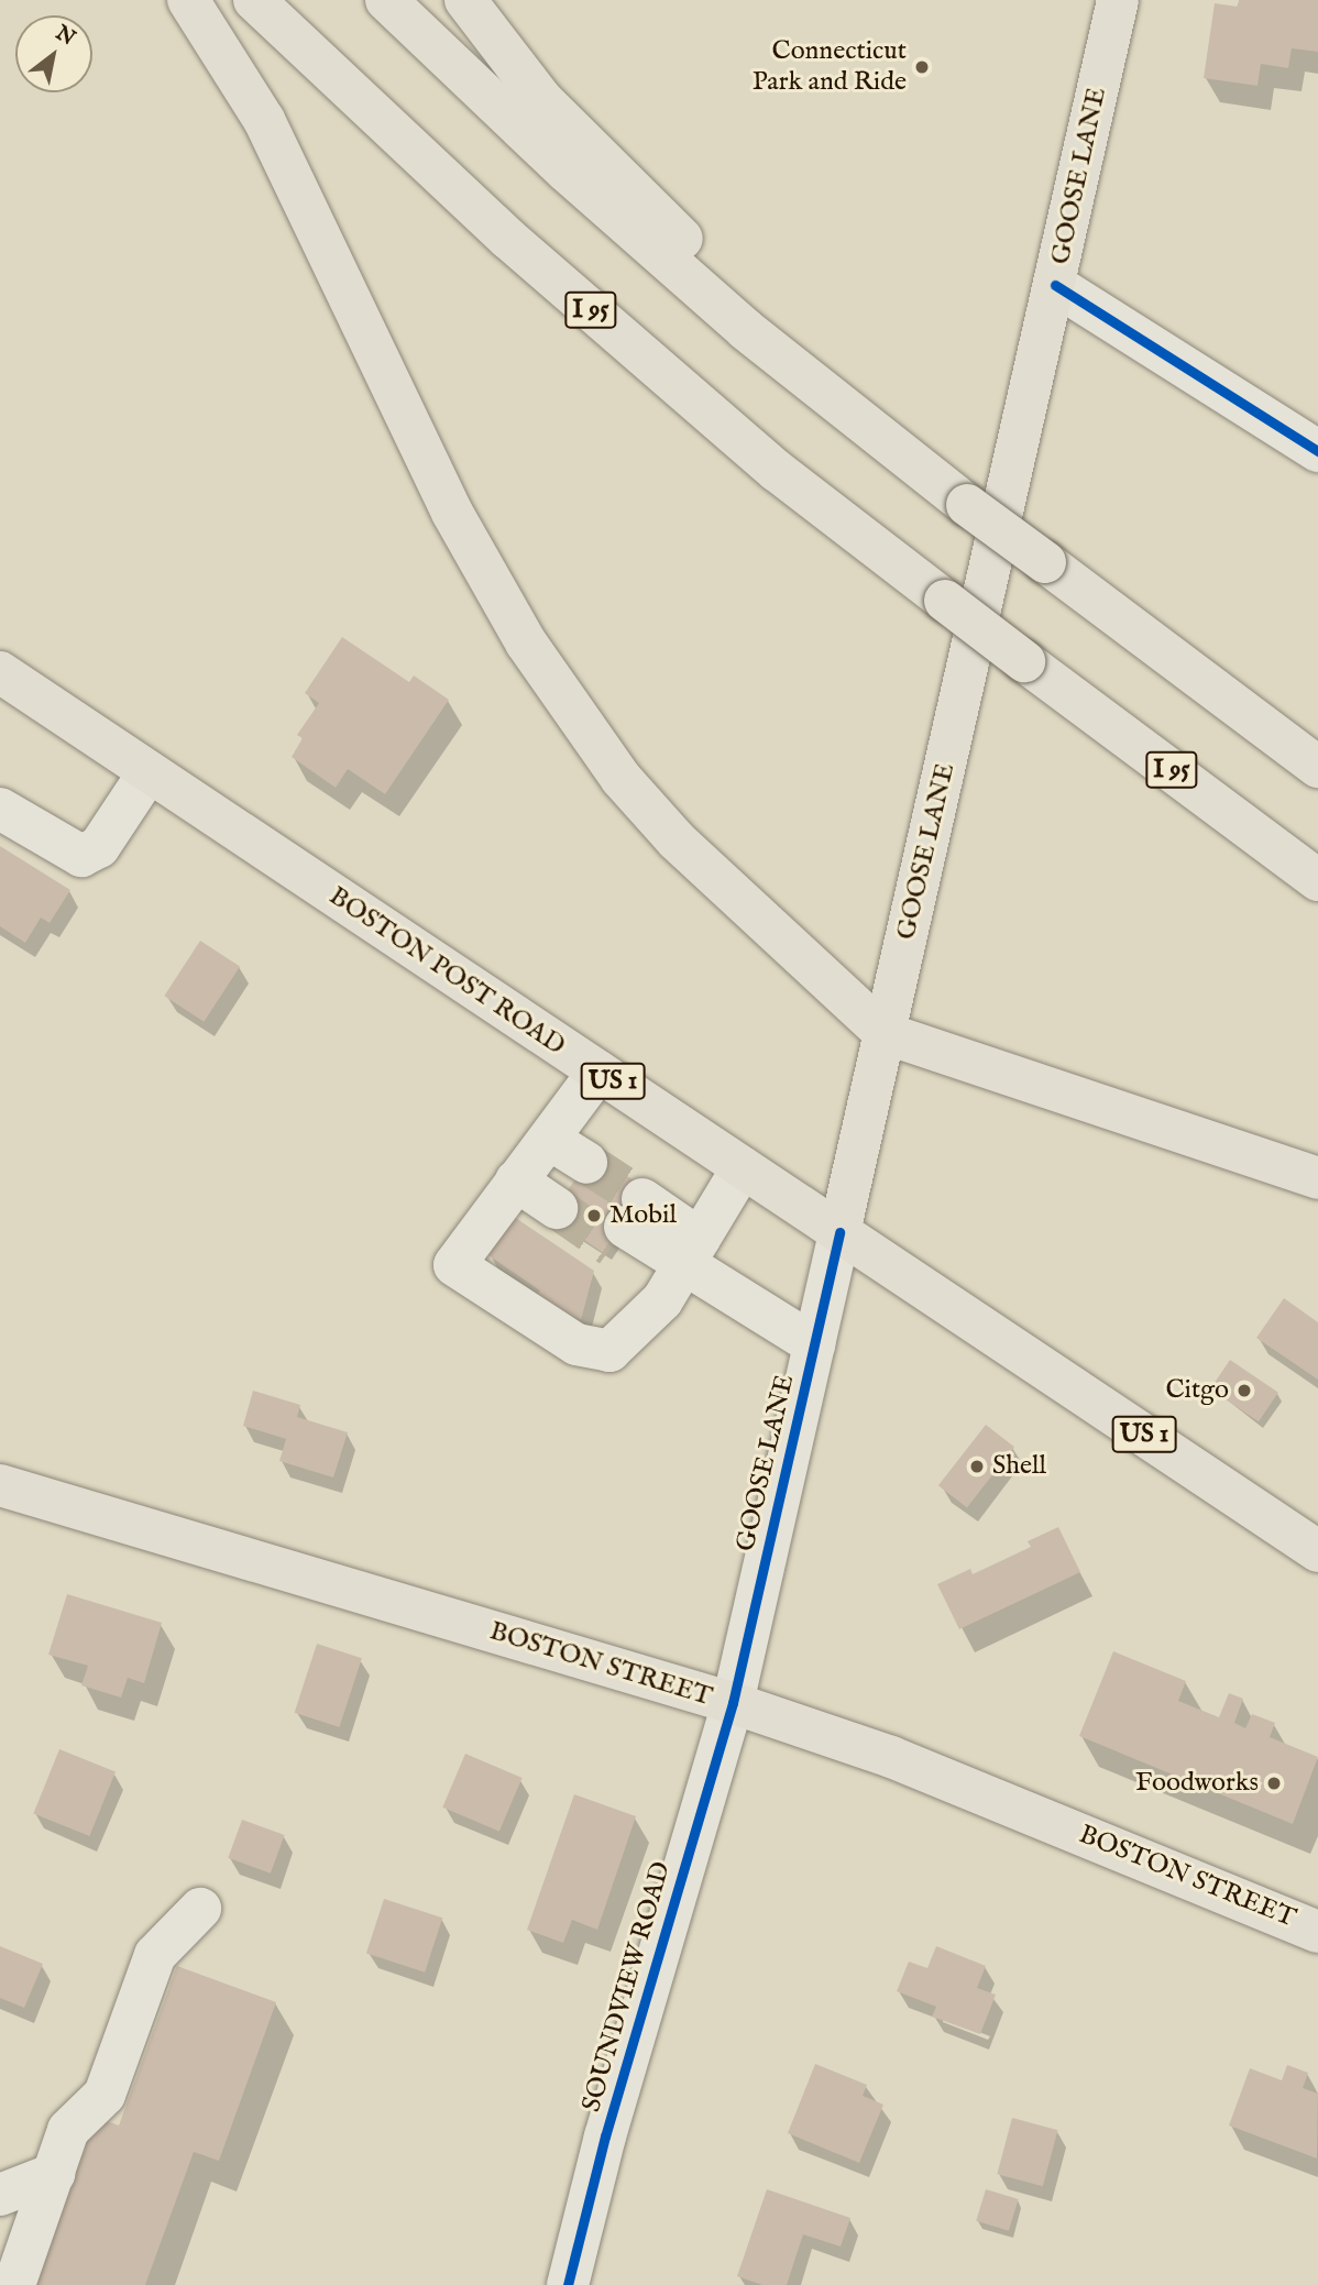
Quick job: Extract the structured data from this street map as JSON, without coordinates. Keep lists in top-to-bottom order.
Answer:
{
  "streets": {
    "main road": [
      "GOOSE LANE",
      "I 95",
      "BOSTON POST ROAD",
      "US 1",
      "BOSTON STREET"
    ],
    "street": ["SOUNDVIEW ROAD"]
  },
  "crossings": [
    ["GOOSE LANE", "BOSTON POST ROAD"],
    ["GOOSE LANE", "BOSTON STREET"],
    ["GOOSE LANE", "SOUNDVIEW ROAD"],
    ["BOSTON STREET", "SOUNDVIEW ROAD"]
  ],
  "places": [
    "Connecticut Park and Ride",
    "Mobil",
    "Citgo",
    "Shell",
    "Foodworks"
  ],
  "north": "top right"
}
